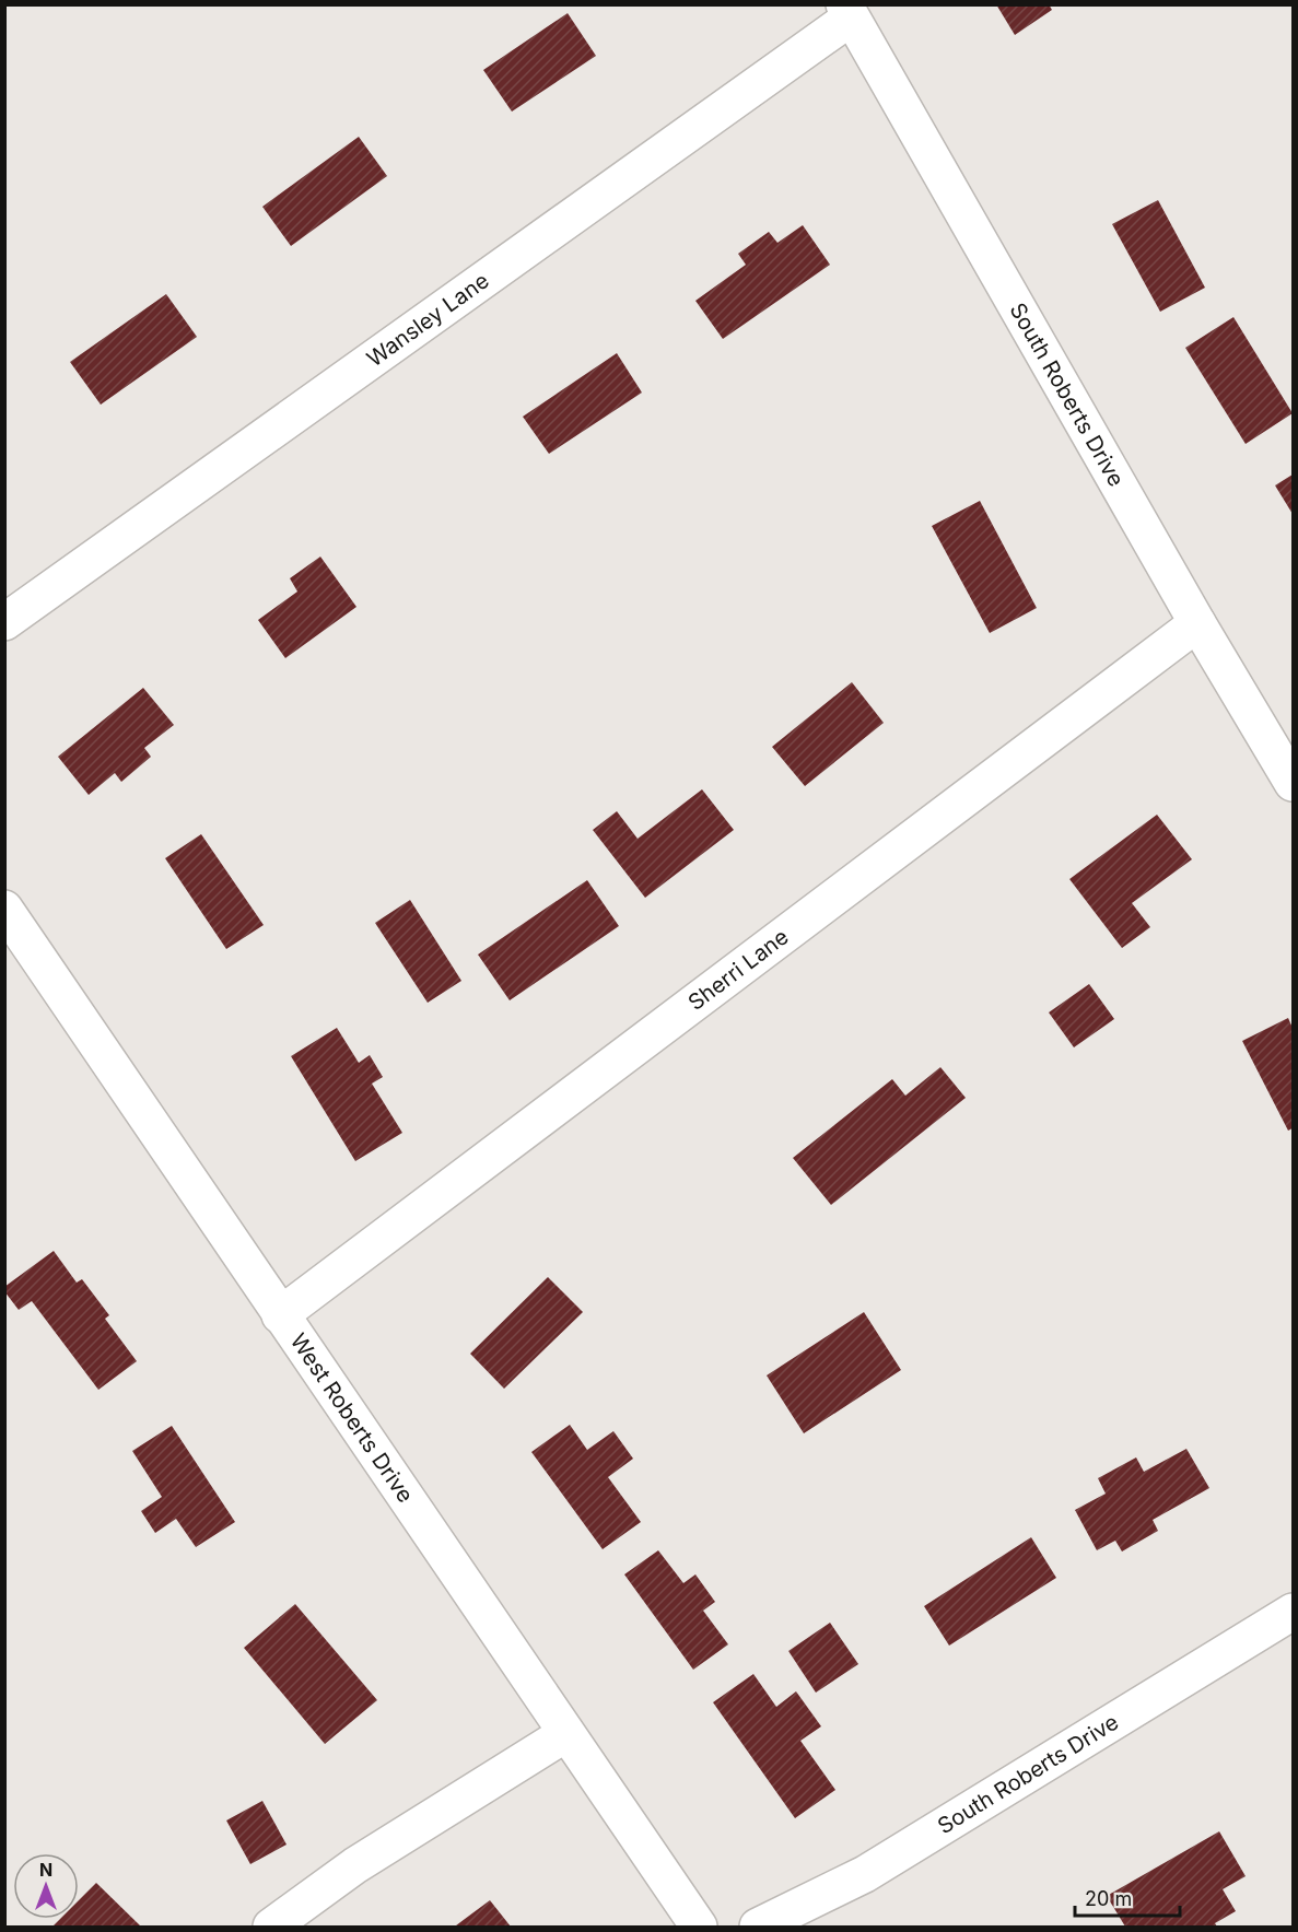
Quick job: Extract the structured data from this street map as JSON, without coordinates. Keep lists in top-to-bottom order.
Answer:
{
  "streets": {
    "street": [
      "Wansley Lane",
      "South Roberts Drive",
      "Sherri Lane",
      "West Roberts Drive"
    ]
  },
  "crossings": [
    ["Wansley Lane", "South Roberts Drive"],
    ["South Roberts Drive", "Sherri Lane"],
    ["Sherri Lane", "West Roberts Drive"]
  ],
  "scale_bar": "20 m",
  "north": "top"
}
